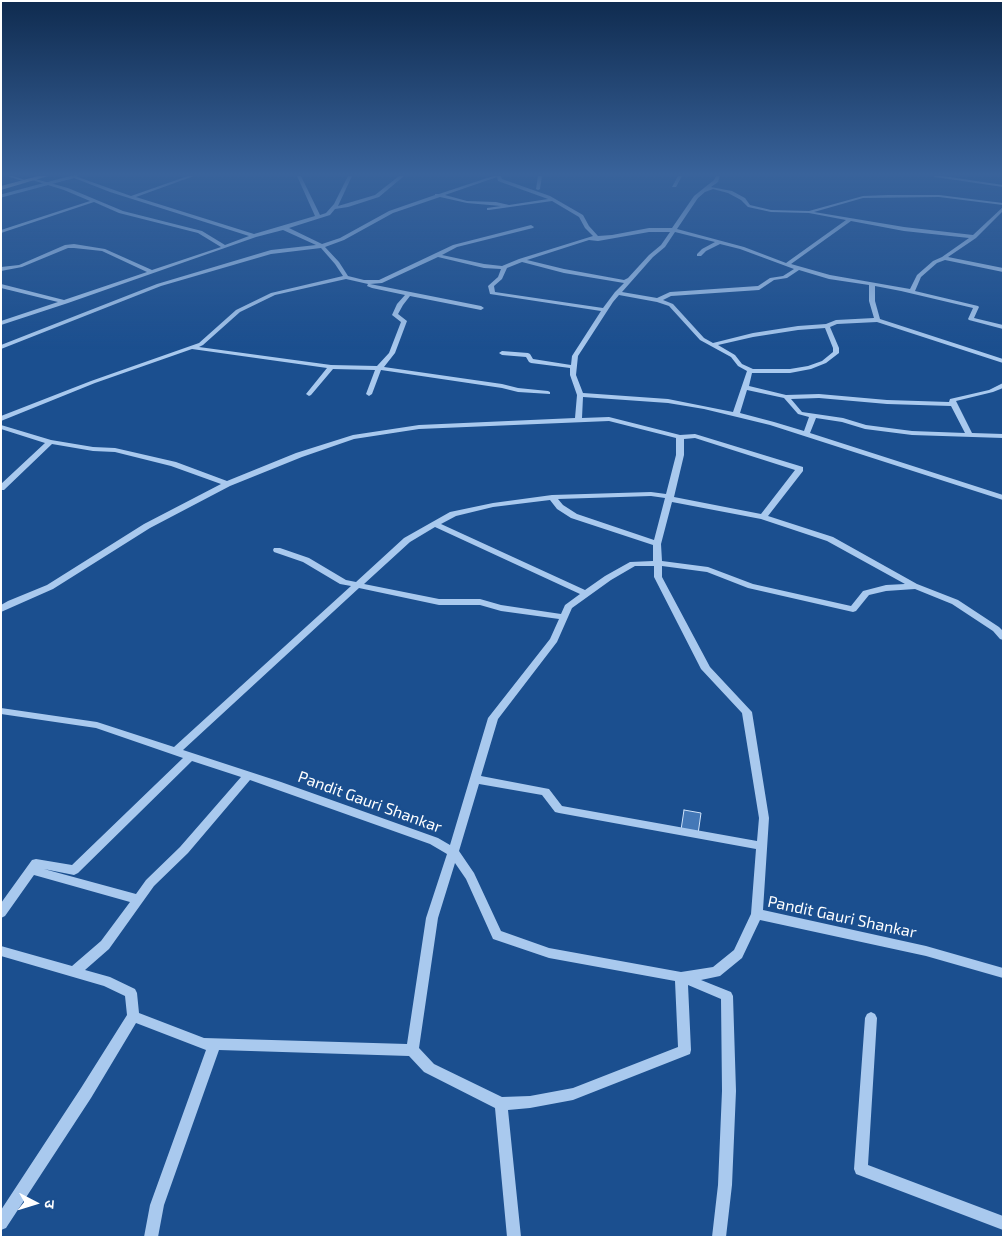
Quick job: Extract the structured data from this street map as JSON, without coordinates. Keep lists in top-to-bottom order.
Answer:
{
  "streets": {
    "street": ["Pandit Gauri Shankar"]
  },
  "north": "right"
}
